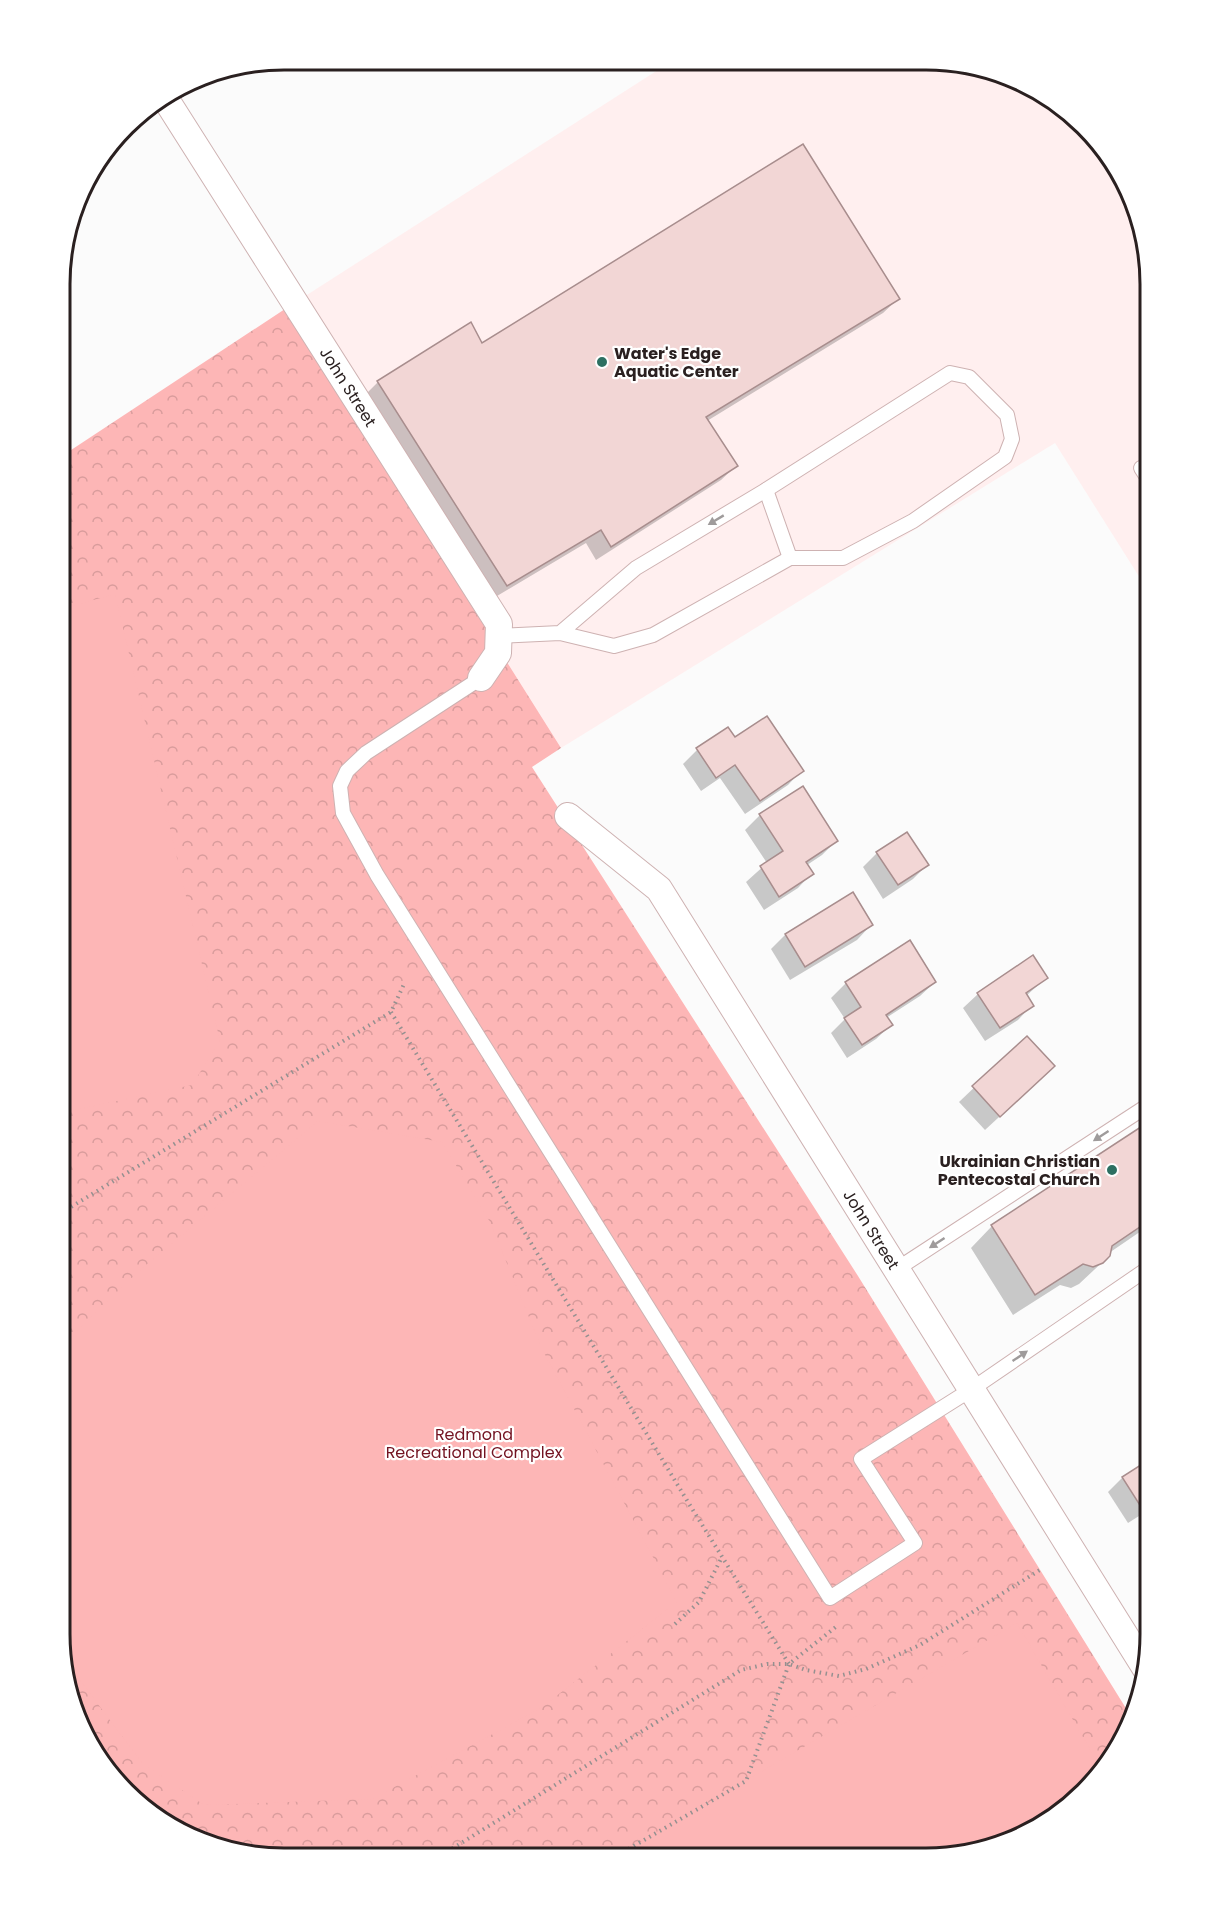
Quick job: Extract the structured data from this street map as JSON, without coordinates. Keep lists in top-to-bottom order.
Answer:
{
  "streets": {
    "street": ["John Street"]
  },
  "parks": ["Redmond Recreational Complex"],
  "places": ["Water's Edge Aquatic Center", "Ukrainian Christian Pentecostal Church"]
}
